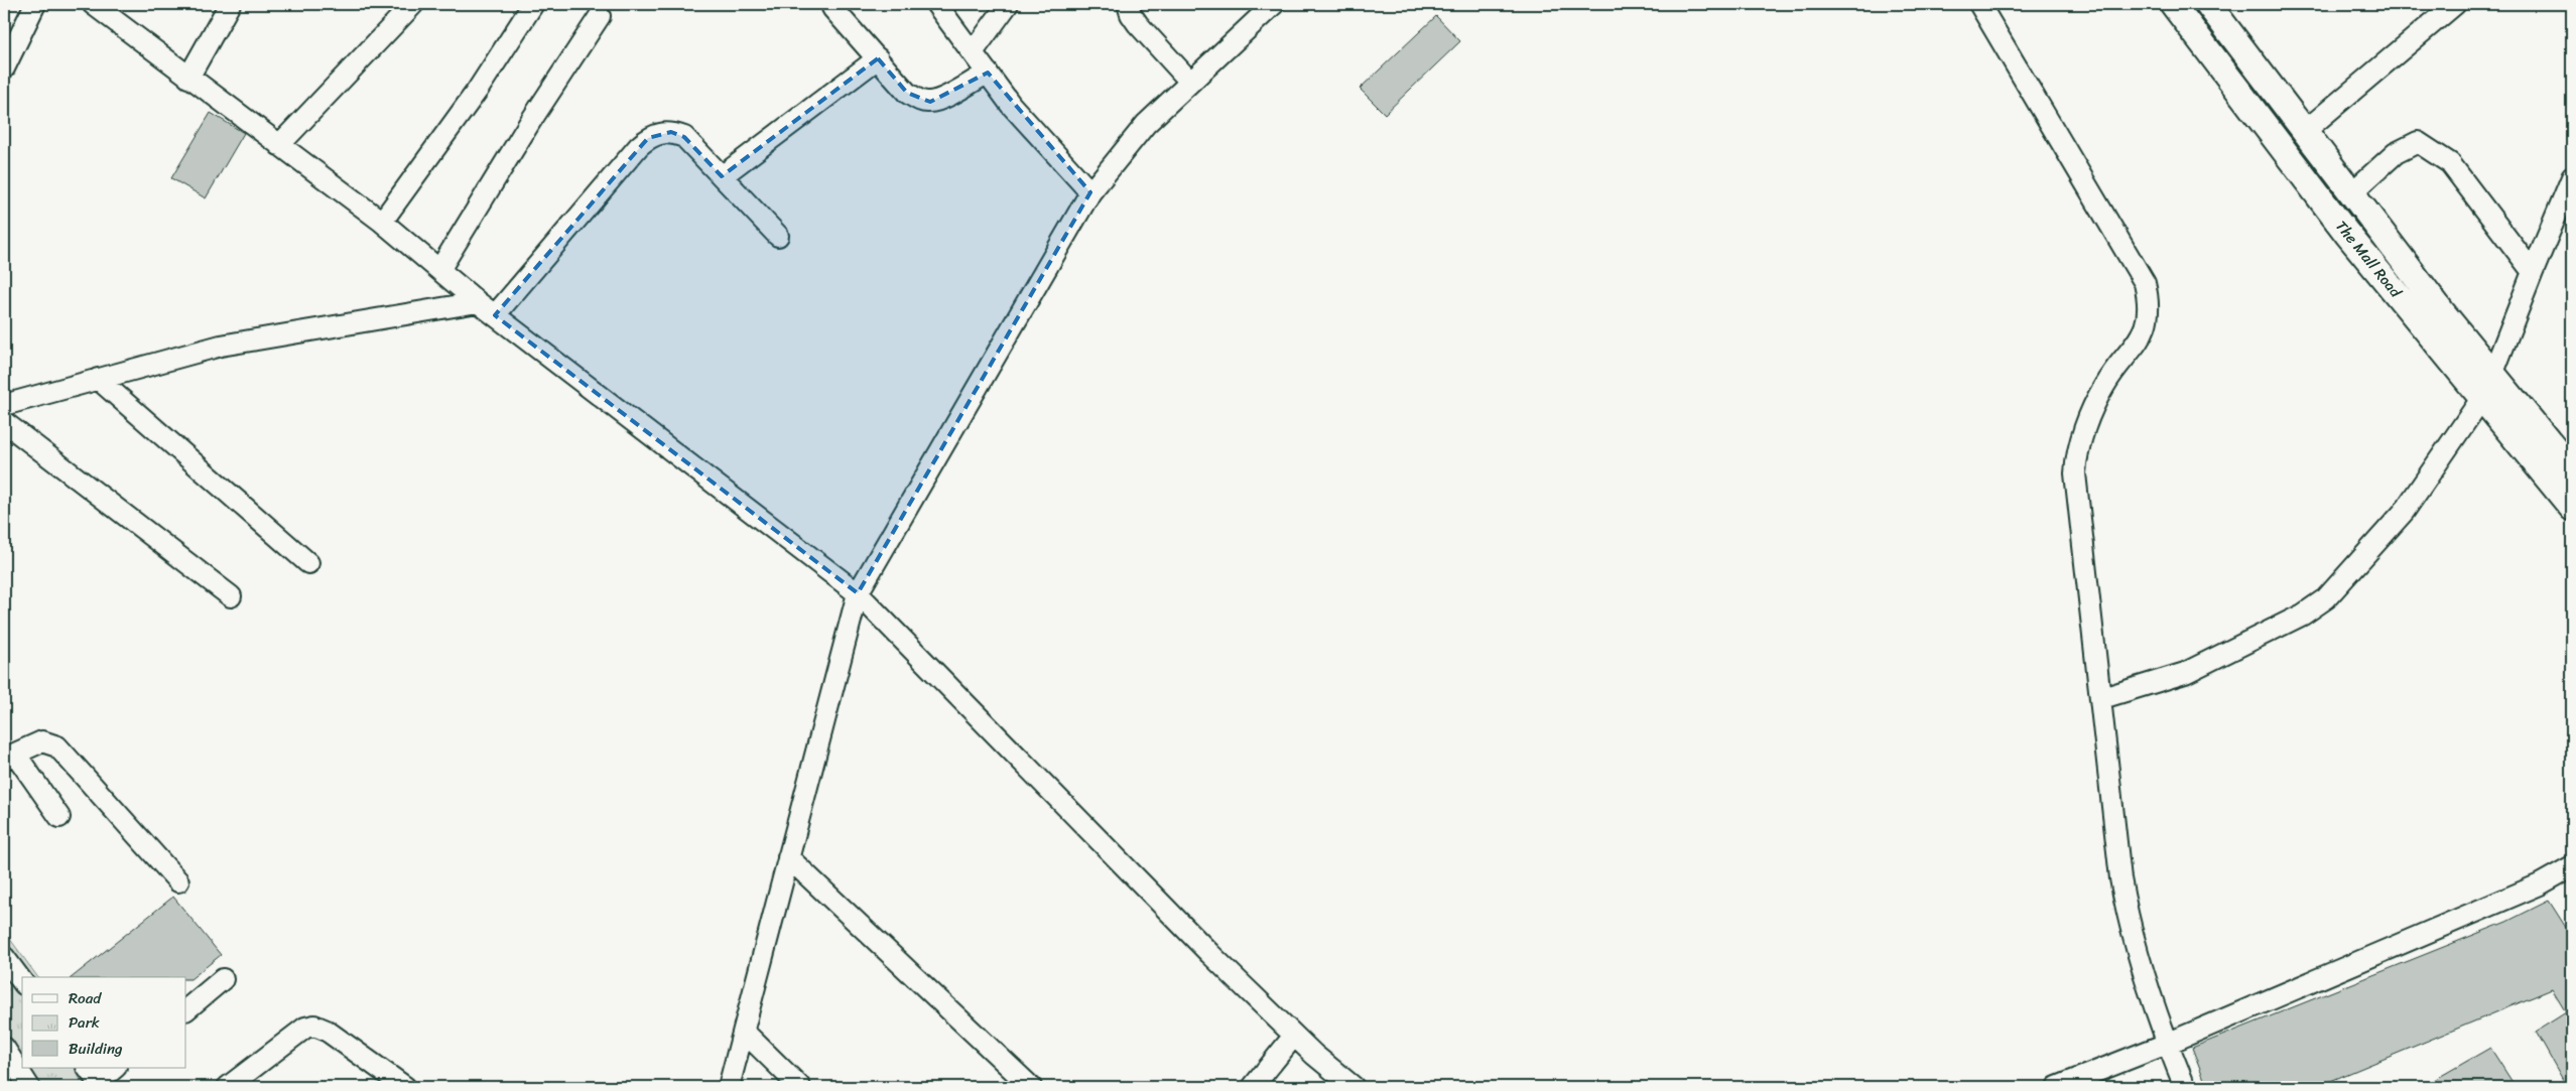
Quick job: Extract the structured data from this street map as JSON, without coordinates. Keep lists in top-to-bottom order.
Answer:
{
  "streets": {
    "main road": ["The Mall Road"]
  },
  "legend": ["Road", "Park", "Building"]
}
